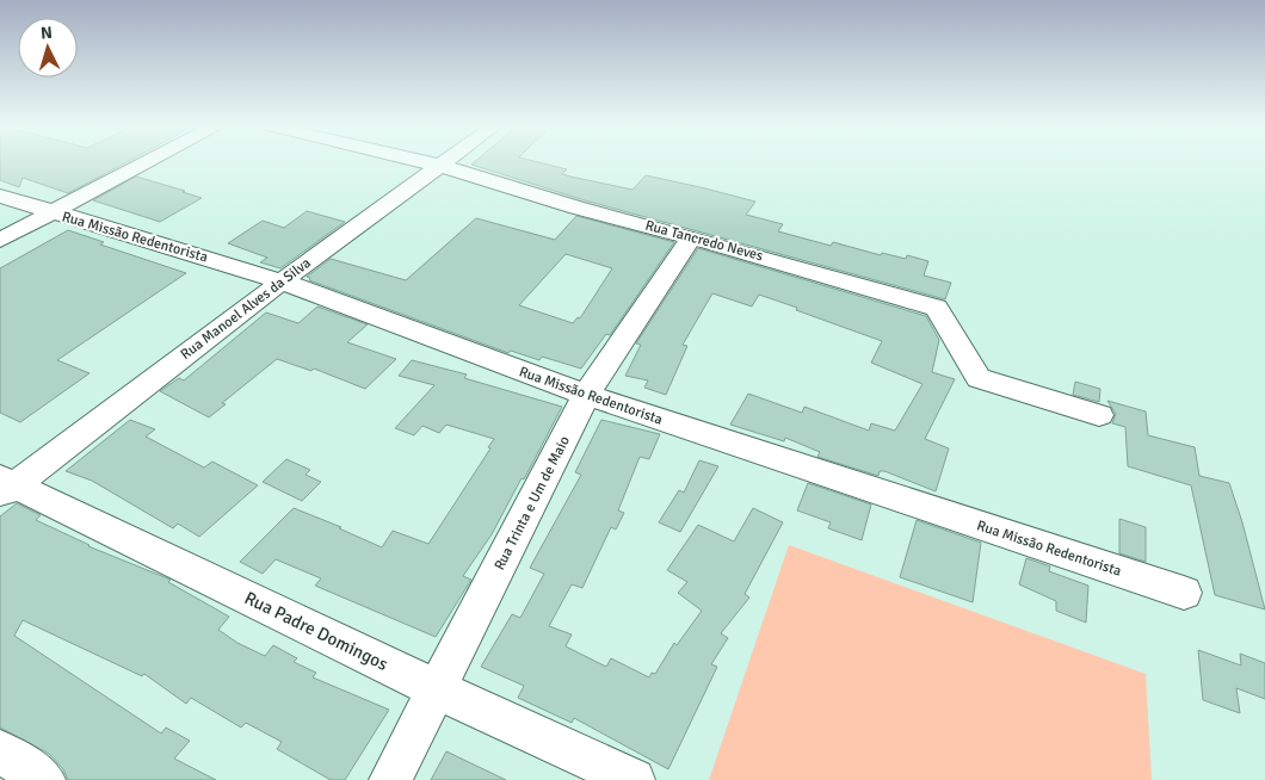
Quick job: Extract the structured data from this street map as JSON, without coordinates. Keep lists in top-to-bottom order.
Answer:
{
  "streets": {
    "street": [
      "Rua Missão Redentorista",
      "Rua Tancredo Neves",
      "Rua Manoel Alves da Silva",
      "Rua Trinta e Um de Maio",
      "Rua Padre Domingos"
    ]
  },
  "crossings": [
    ["Rua Missão Redentorista", "Rua Manoel Alves da Silva"],
    ["Rua Missão Redentorista", "Rua Trinta e Um de Maio"],
    ["Rua Tancredo Neves", "Rua Manoel Alves da Silva"],
    ["Rua Tancredo Neves", "Rua Trinta e Um de Maio"],
    ["Rua Manoel Alves da Silva", "Rua Padre Domingos"],
    ["Rua Trinta e Um de Maio", "Rua Padre Domingos"]
  ],
  "north": "top"
}
